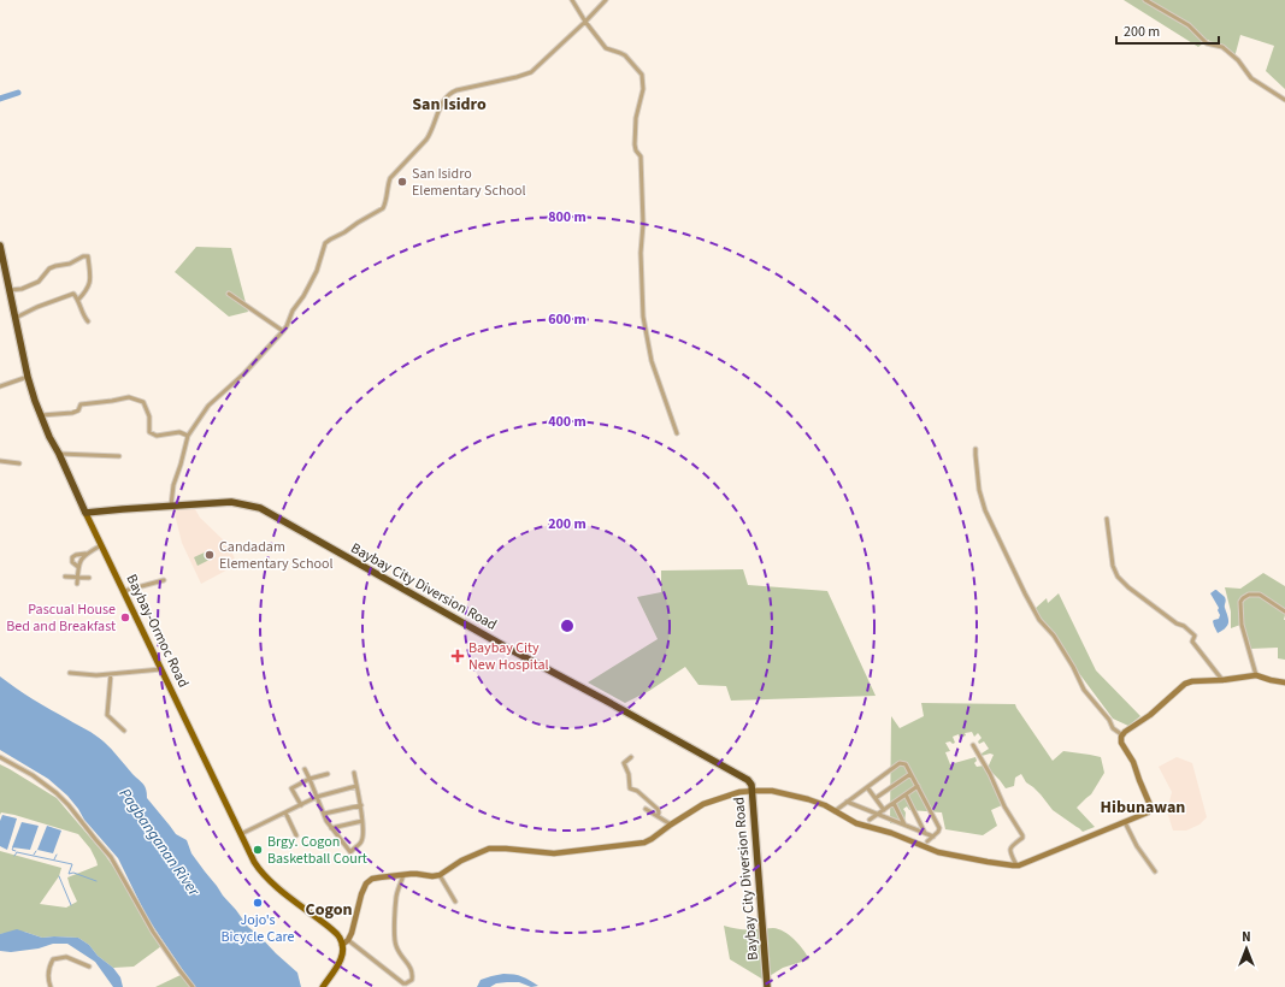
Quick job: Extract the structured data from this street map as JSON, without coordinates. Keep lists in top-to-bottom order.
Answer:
{
  "streets": {
    "highway": ["Baybay City Diversion Road", "Baybay-Ormoc Road"]
  },
  "crossings": [
    ["Baybay City Diversion Road", "Baybay-Ormoc Road"]
  ],
  "districts": ["San Isidro", "Hibunawan", "Cogon"],
  "water": ["Pagbanganan River"],
  "places": {
    "other": [
      "San Isidro Elementary School",
      "Candadam Elementary School",
      "Pascual House Bed and Breakfast",
      "Brgy. Cogon Basketball Court",
      "Jojo's Bicycle Care"
    ],
    "health": ["Baybay City New Hospital"]
  },
  "scale_bar": "200 m",
  "north": "top",
  "rings": [
    "800 m",
    "600 m",
    "400 m",
    "200 m"
  ]
}
